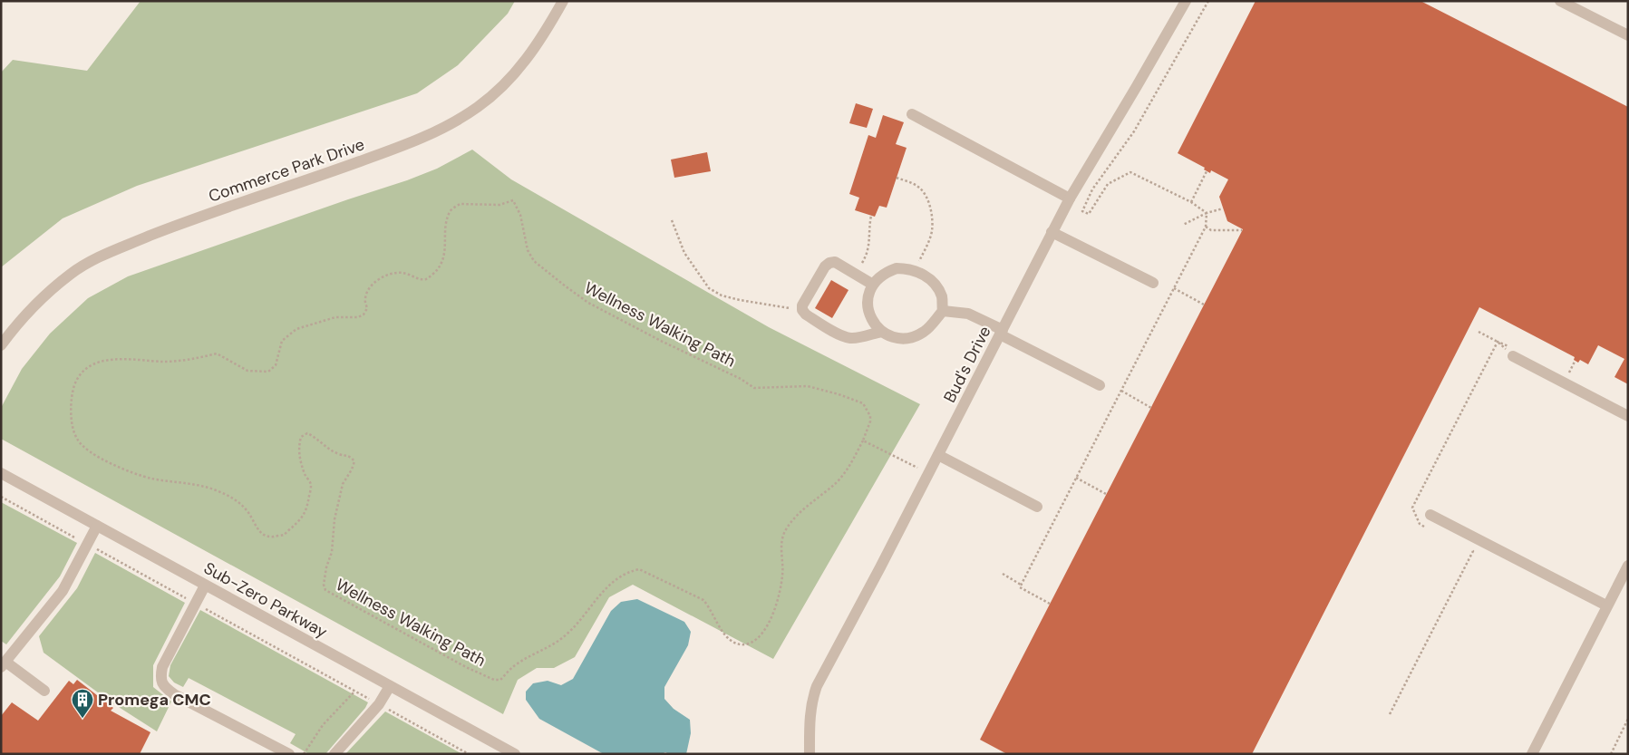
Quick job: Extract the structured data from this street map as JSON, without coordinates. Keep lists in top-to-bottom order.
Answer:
{
  "streets": {
    "street": ["Commerce Park Drive", "Bud's Drive", "Sub-Zero Parkway"],
    "path": ["Wellness Walking Path"]
  },
  "places": {
    "building": ["Promega CMC"]
  }
}
